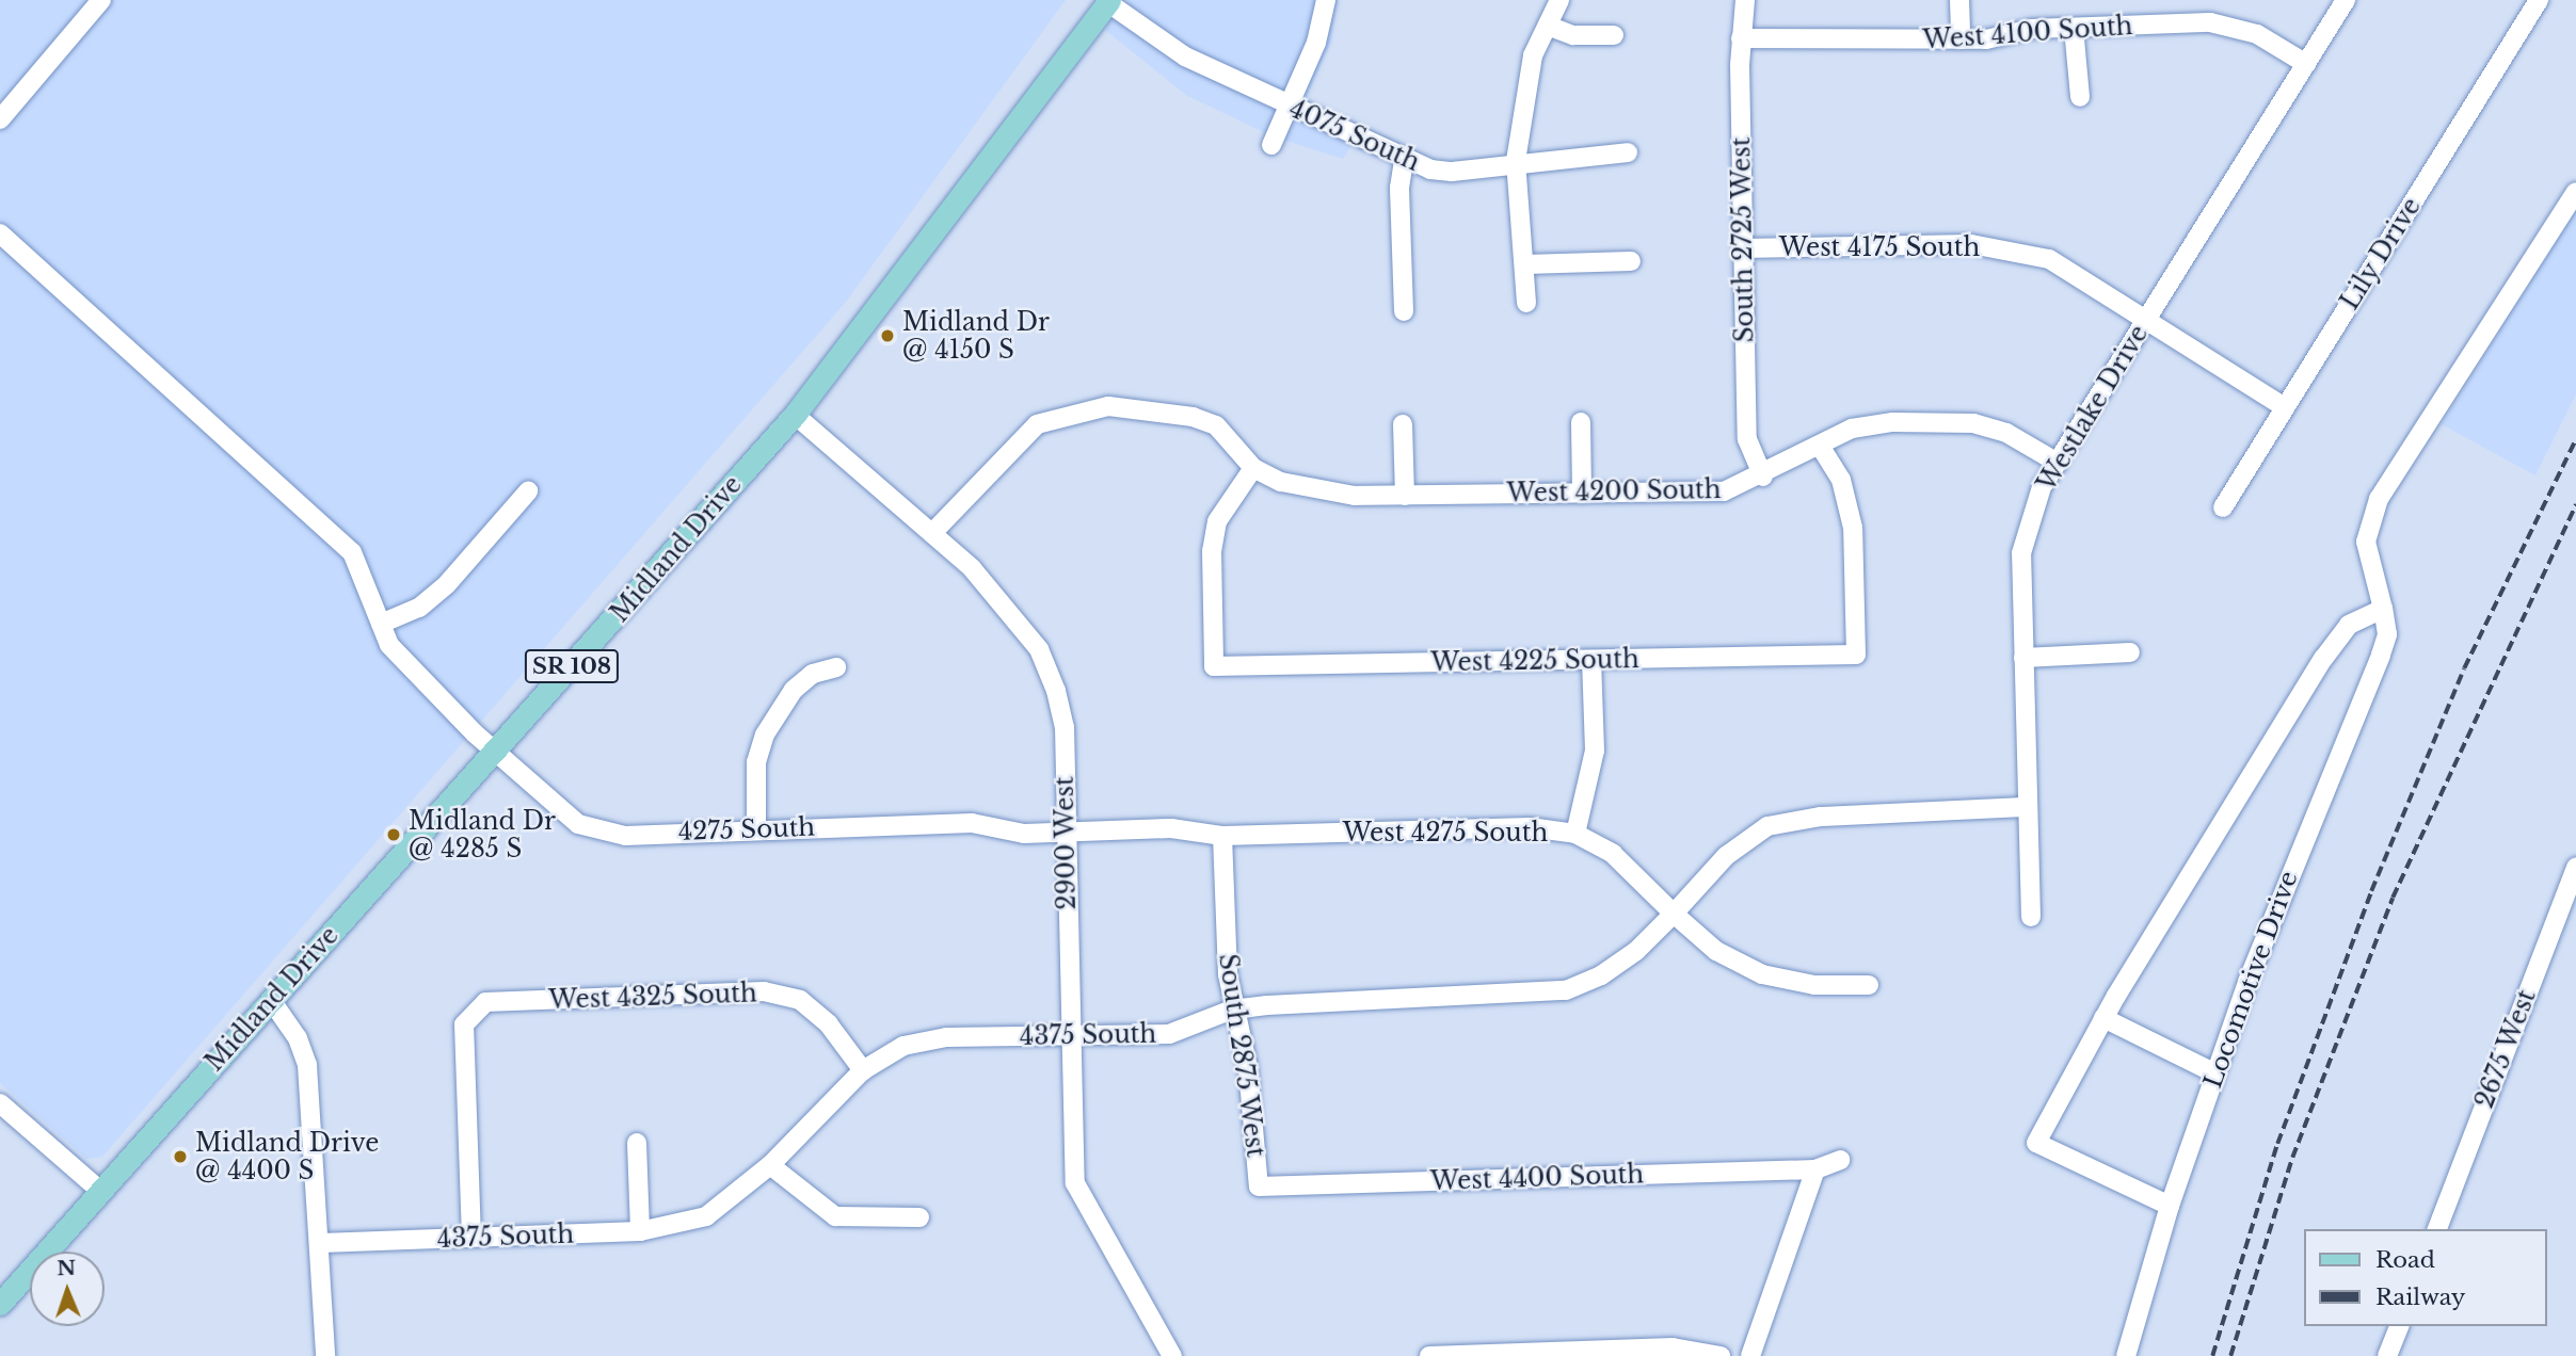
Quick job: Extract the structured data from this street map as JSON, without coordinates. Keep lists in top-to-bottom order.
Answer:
{
  "streets": {
    "main road": ["Midland Drive", "SR 108"],
    "street": [
      "West 4100 South",
      "4075 South",
      "South 2725 West",
      "West 4175 South",
      "Lily Drive",
      "Westlake Drive",
      "West 4200 South",
      "West 4225 South",
      "4275 South",
      "West 4275 South",
      "2900 West",
      "Locomotive Drive",
      "West 4325 South",
      "4375 South",
      "2675 West",
      "South 2875 West",
      "West 4400 South"
    ]
  },
  "crossings": [
    ["West 4100 South", "South 2725 West"],
    ["West 4100 South", "Westlake Drive"],
    ["4075 South", "Midland Drive"],
    ["South 2725 West", "West 4175 South"],
    ["South 2725 West", "West 4200 South"],
    ["West 4175 South", "Lily Drive"],
    ["West 4175 South", "Westlake Drive"],
    ["Westlake Drive", "West 4200 South"],
    ["West 4200 South", "West 4225 South"],
    ["West 4200 South", "2900 West"],
    ["Midland Drive", "4275 South"],
    ["Midland Drive", "2900 West"],
    ["4275 South", "West 4275 South"],
    ["West 4275 South", "2900 West"],
    ["West 4275 South", "4375 South"],
    ["West 4275 South", "South 2875 West"],
    ["2900 West", "4375 South"],
    ["West 4325 South", "4375 South"],
    ["4375 South", "South 2875 West"],
    ["South 2875 West", "West 4400 South"]
  ],
  "places": ["Midland Dr @ 4150 S", "Midland Dr @ 4285 S", "Midland Drive @ 4400 S"],
  "legend": ["Road", "Railway"],
  "north": "top"
}
